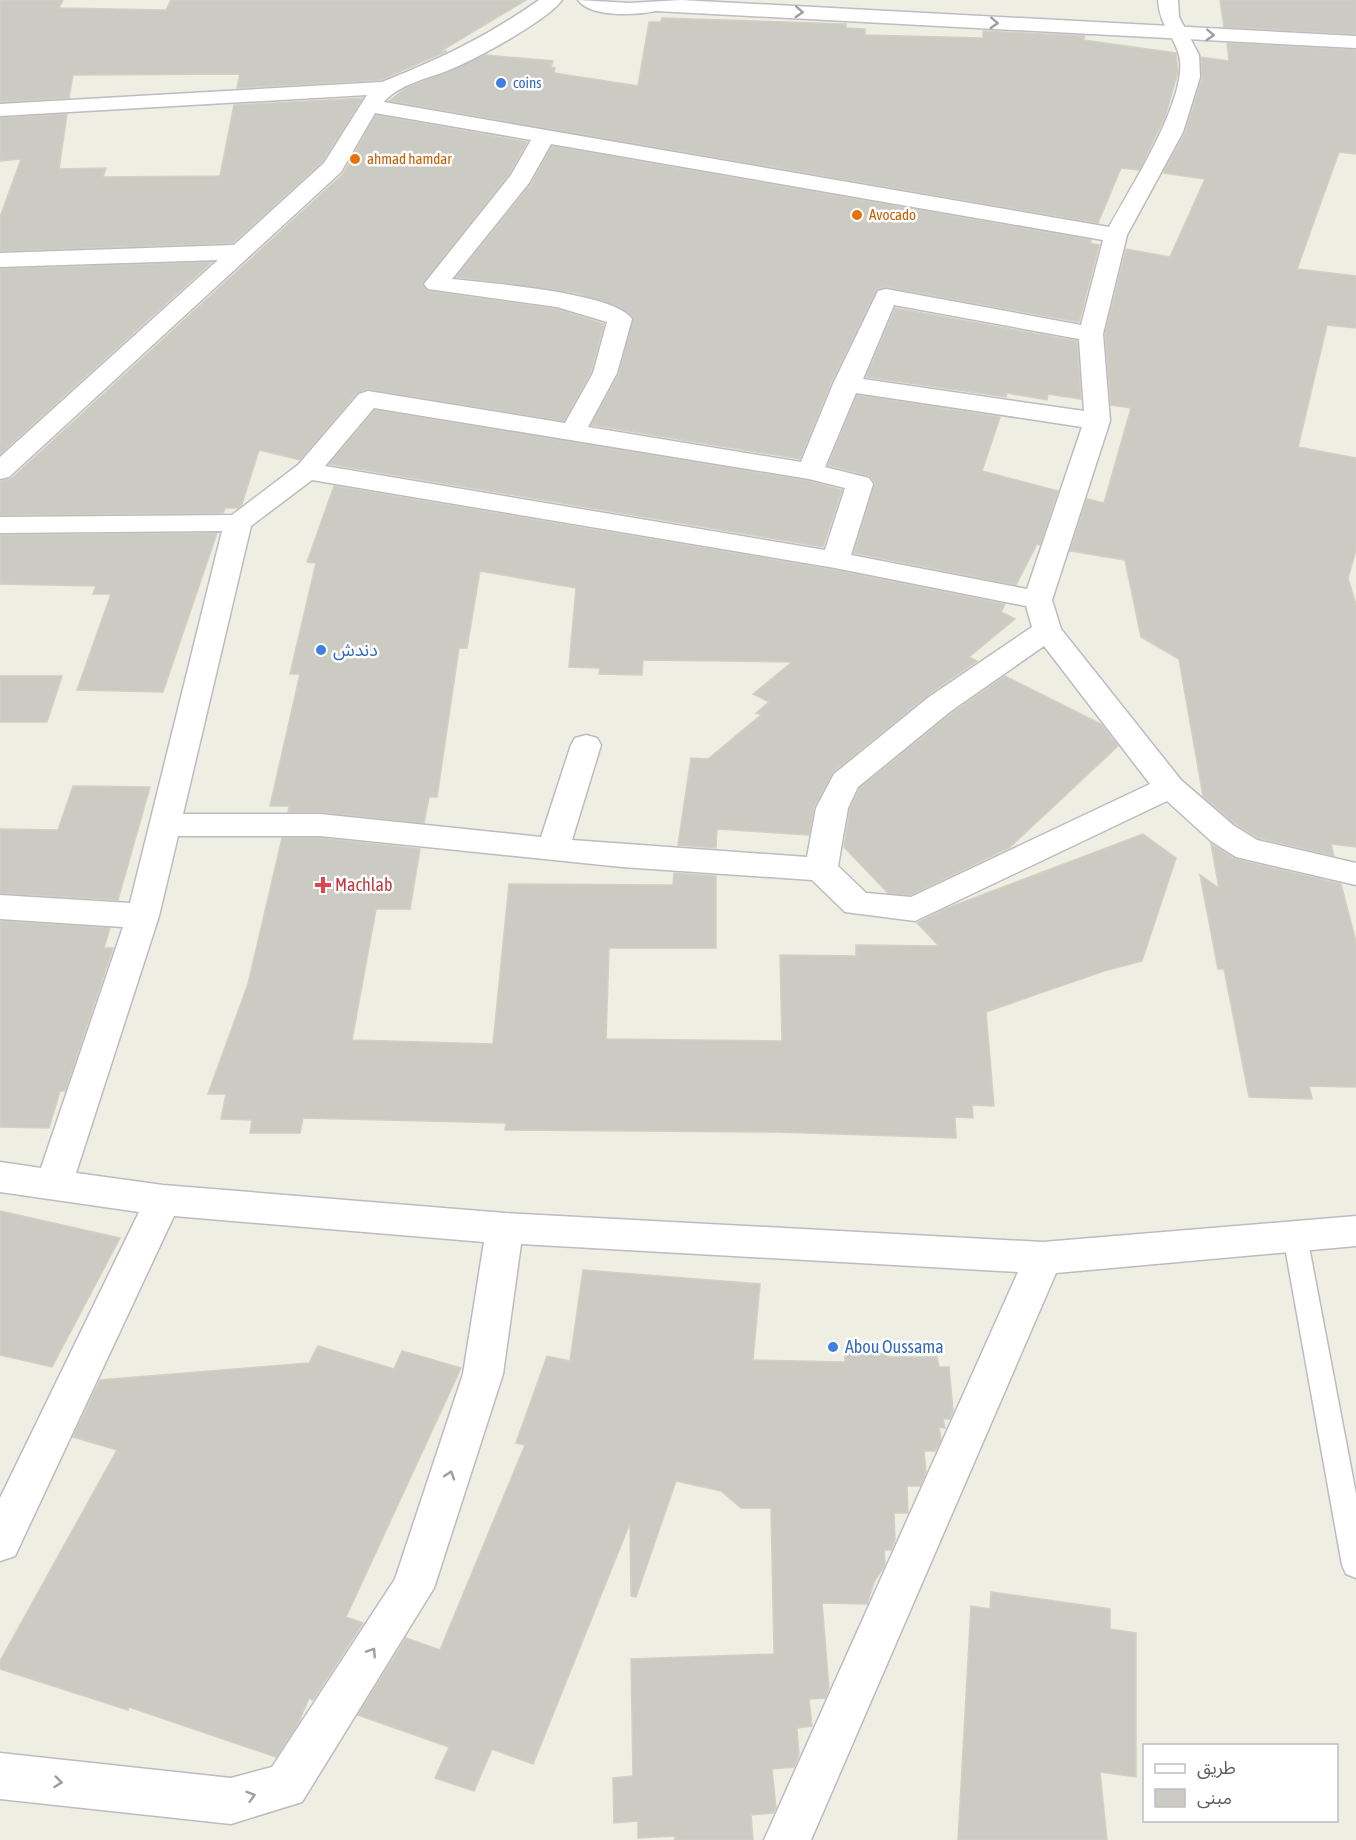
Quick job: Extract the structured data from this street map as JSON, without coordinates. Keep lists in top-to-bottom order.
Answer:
{
  "places": {
    "other": [
      "coins",
      "ahmad hamdar",
      "Avocado",
      "دندش",
      "Abou Oussama"
    ],
    "health": ["Machlab"]
  },
  "legend": ["طريق", "مبنى"]
}
